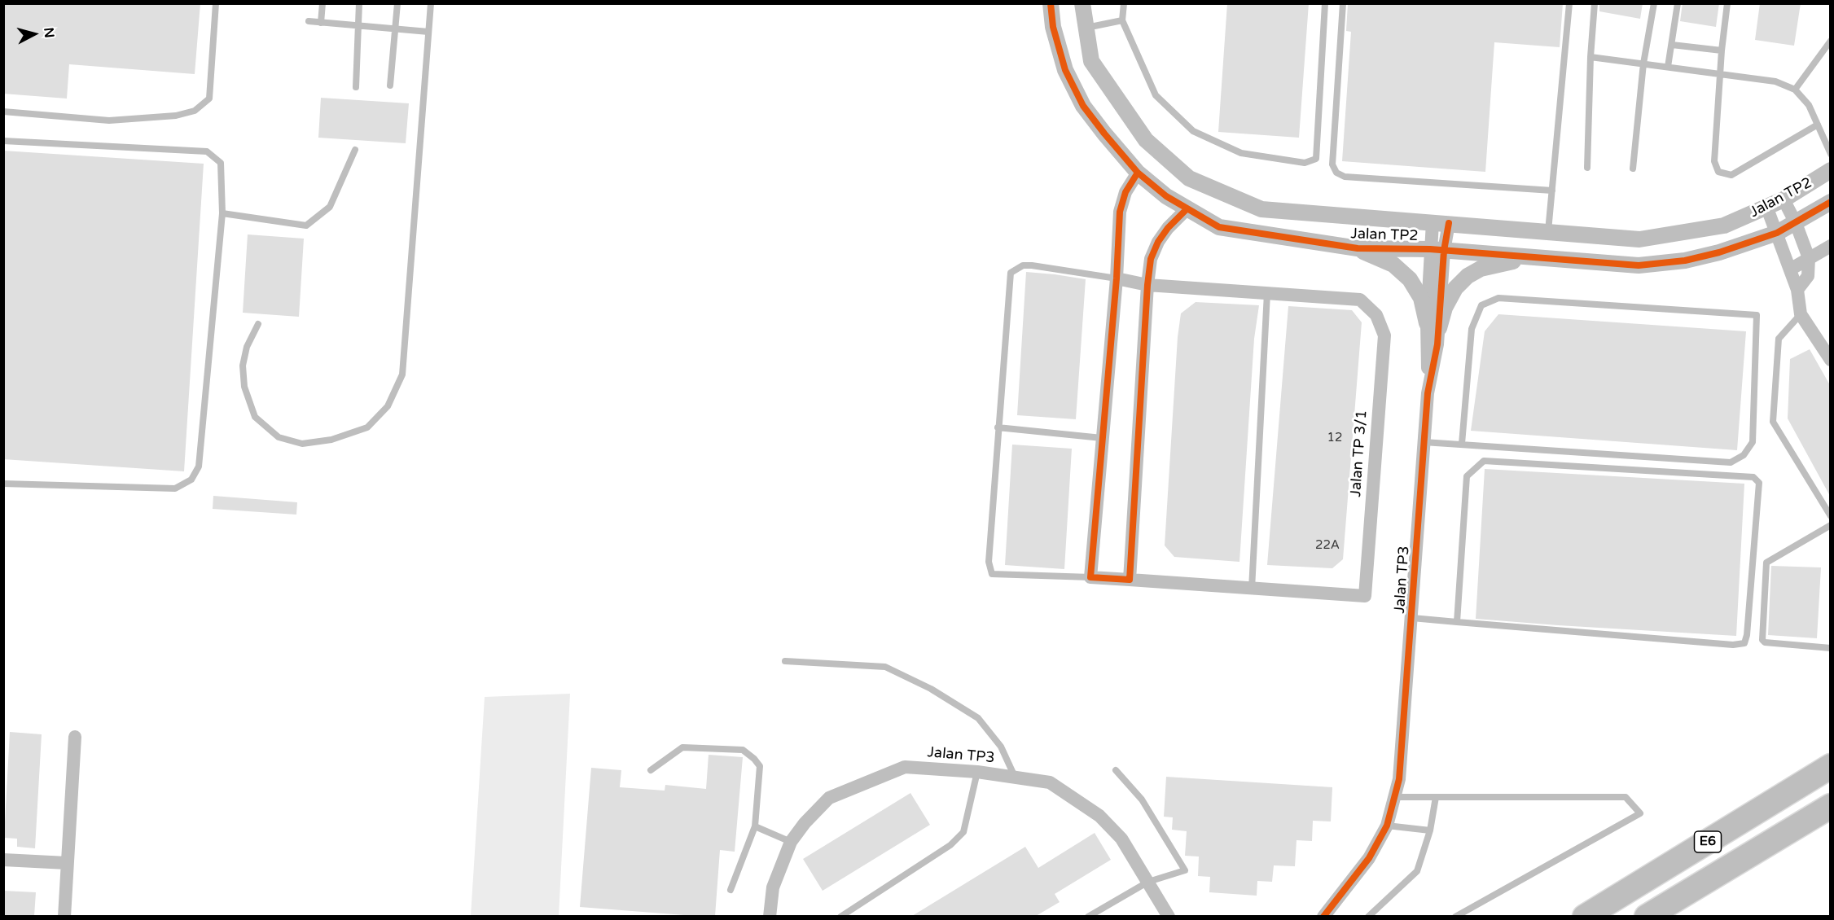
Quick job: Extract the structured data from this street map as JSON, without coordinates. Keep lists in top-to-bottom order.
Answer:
{
  "streets": {
    "highway": ["E6"],
    "street": ["Jalan TP2", "Jalan TP 3/1", "Jalan TP3"]
  },
  "crossings": [
    ["Jalan TP2", "Jalan TP3"]
  ],
  "house_numbers": ["12", "22A"],
  "north": "right"
}
